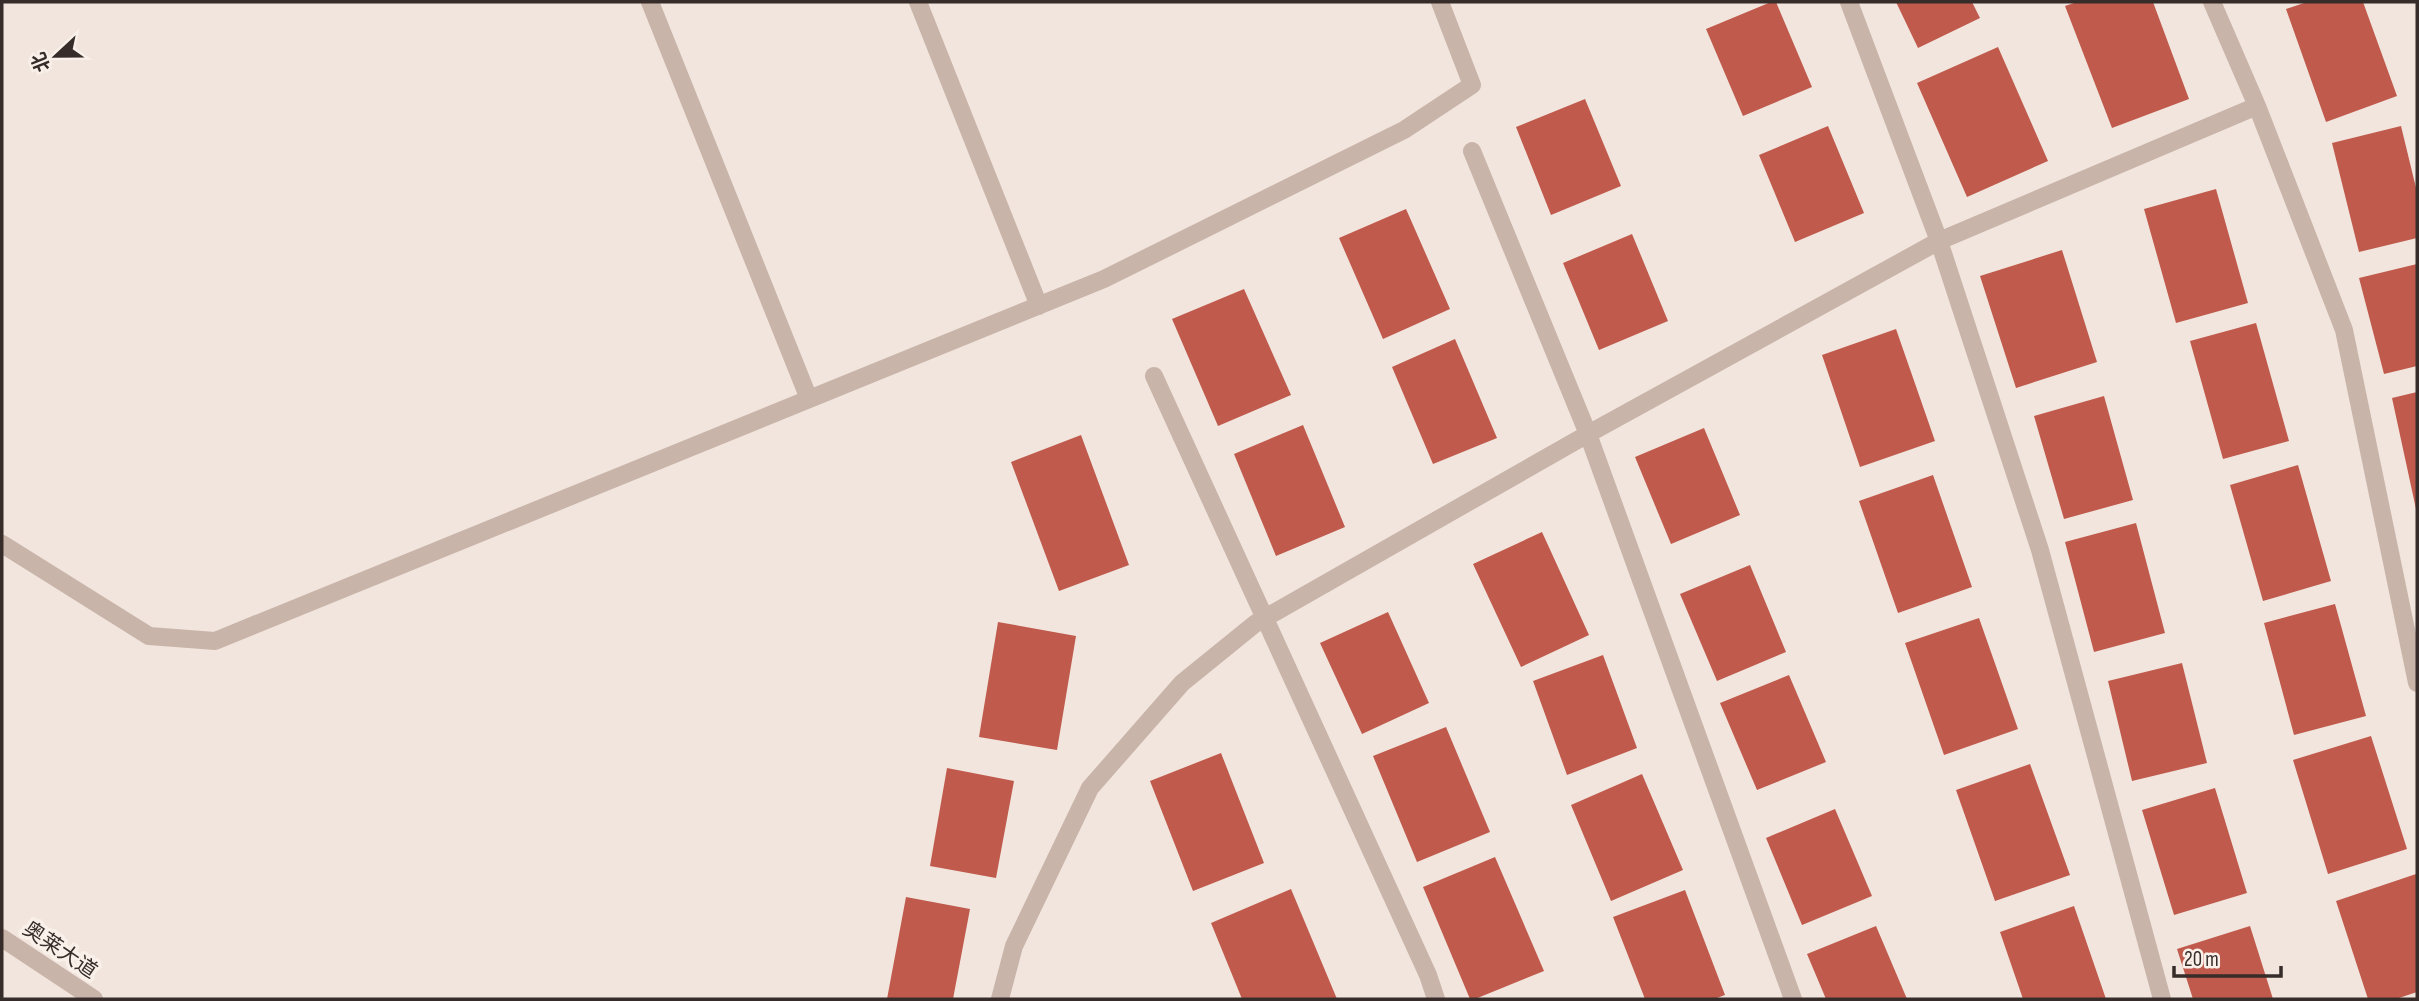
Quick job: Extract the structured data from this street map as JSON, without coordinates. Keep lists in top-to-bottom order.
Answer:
{
  "streets": {
    "street": ["奥莱大道"]
  },
  "scale_bar": "20 m",
  "north": "left"
}
